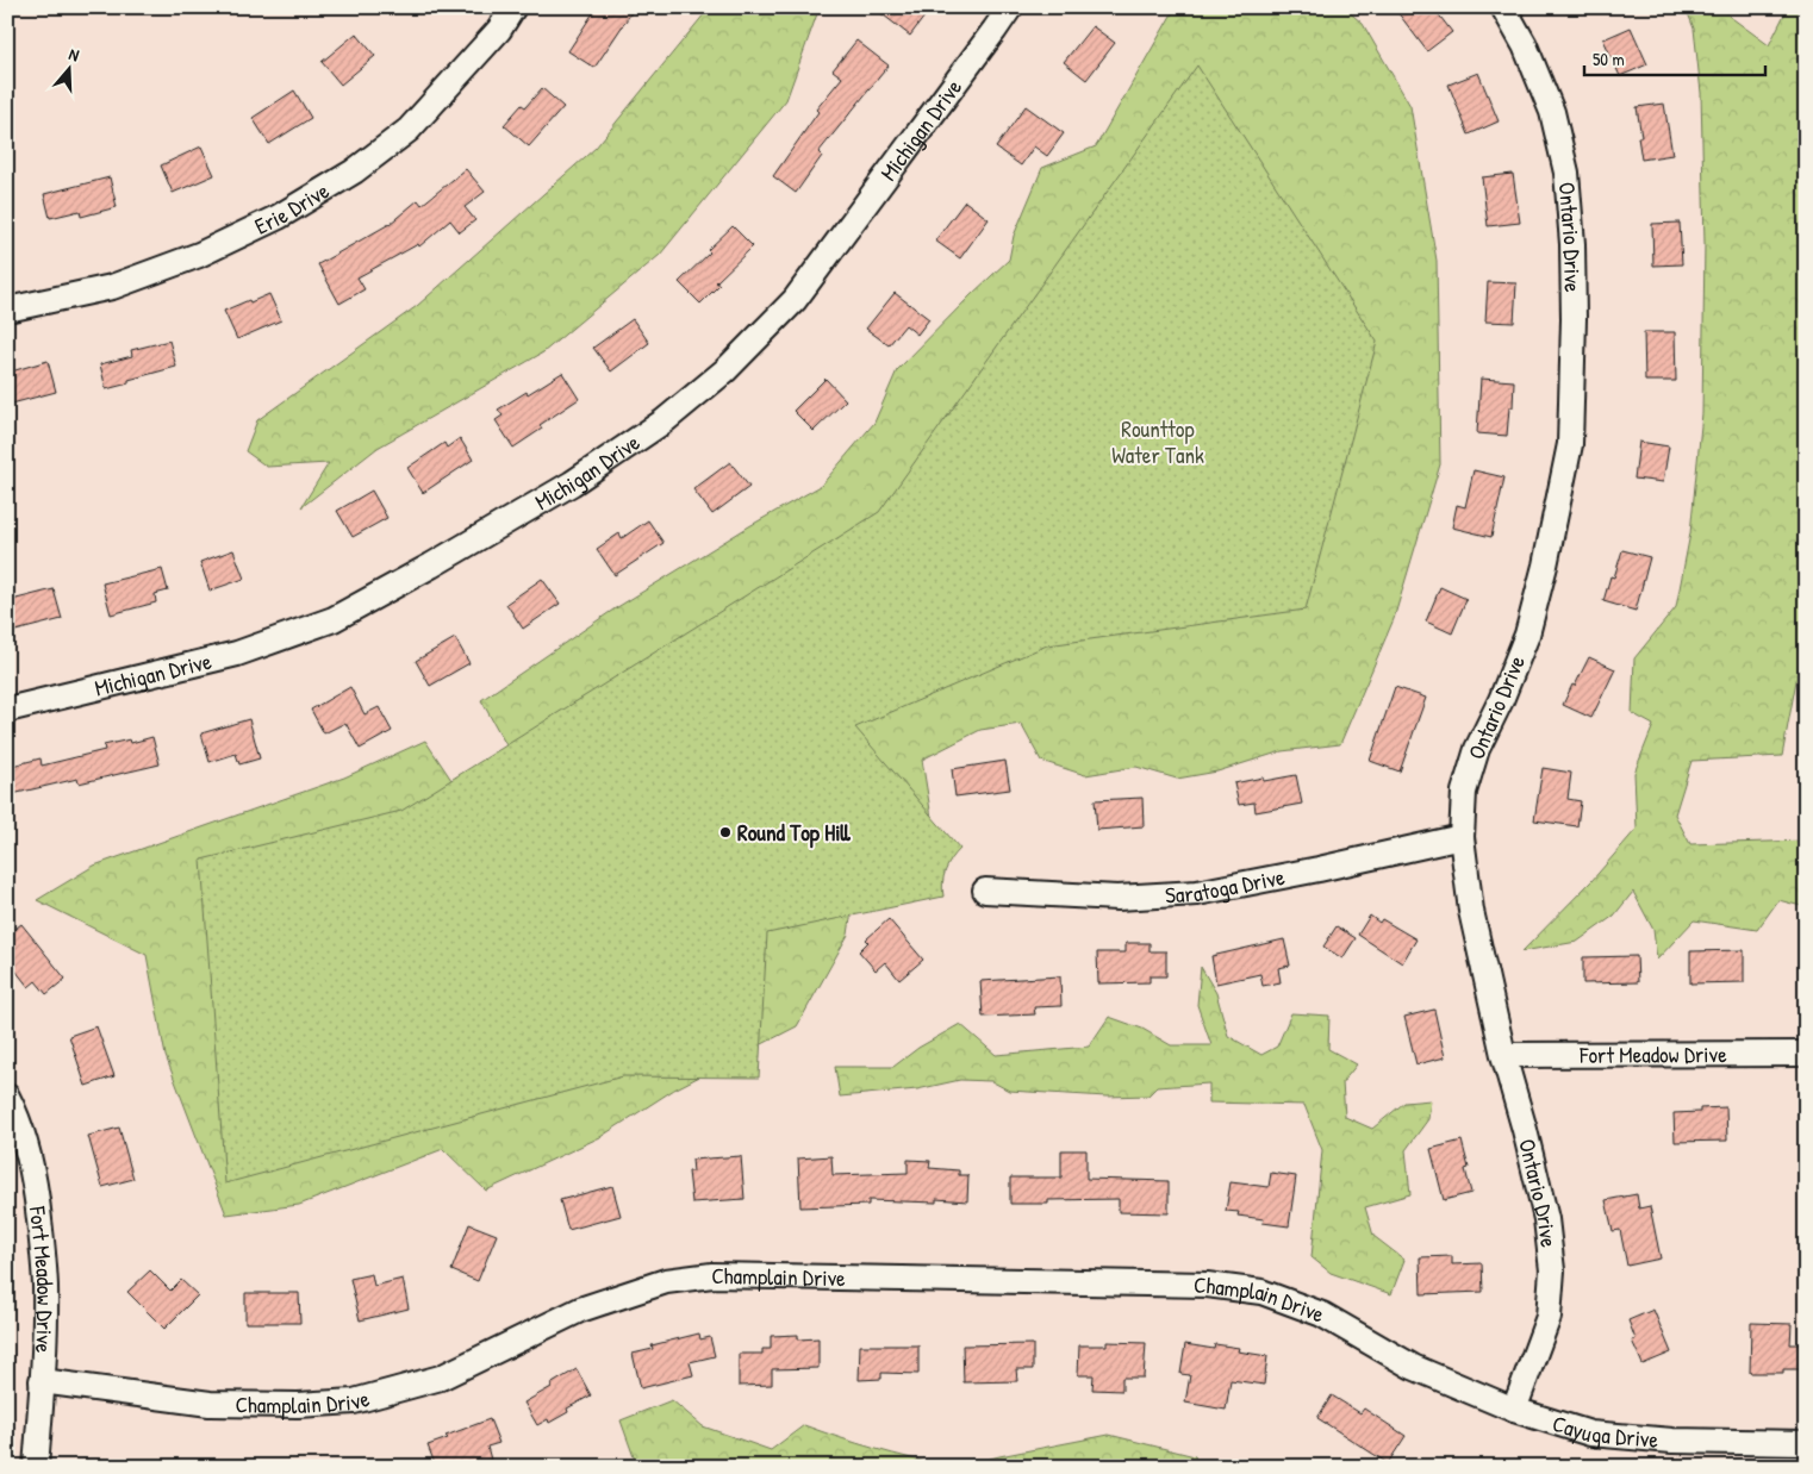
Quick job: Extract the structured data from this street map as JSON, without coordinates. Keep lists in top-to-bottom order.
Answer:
{
  "streets": {
    "street": [
      "Michigan Drive",
      "Erie Drive",
      "Ontario Drive",
      "Saratoga Drive",
      "Fort Meadow Drive",
      "Champlain Drive",
      "Cayuga Drive"
    ]
  },
  "crossings": [
    ["Ontario Drive", "Saratoga Drive"],
    ["Ontario Drive", "Fort Meadow Drive"],
    ["Ontario Drive", "Champlain Drive"],
    ["Ontario Drive", "Cayuga Drive"],
    ["Fort Meadow Drive", "Champlain Drive"],
    ["Champlain Drive", "Cayuga Drive"]
  ],
  "parks": ["Rounttop Water Tank"],
  "places": ["Round Top Hill"],
  "scale_bar": "50 m",
  "north": "top"
}
